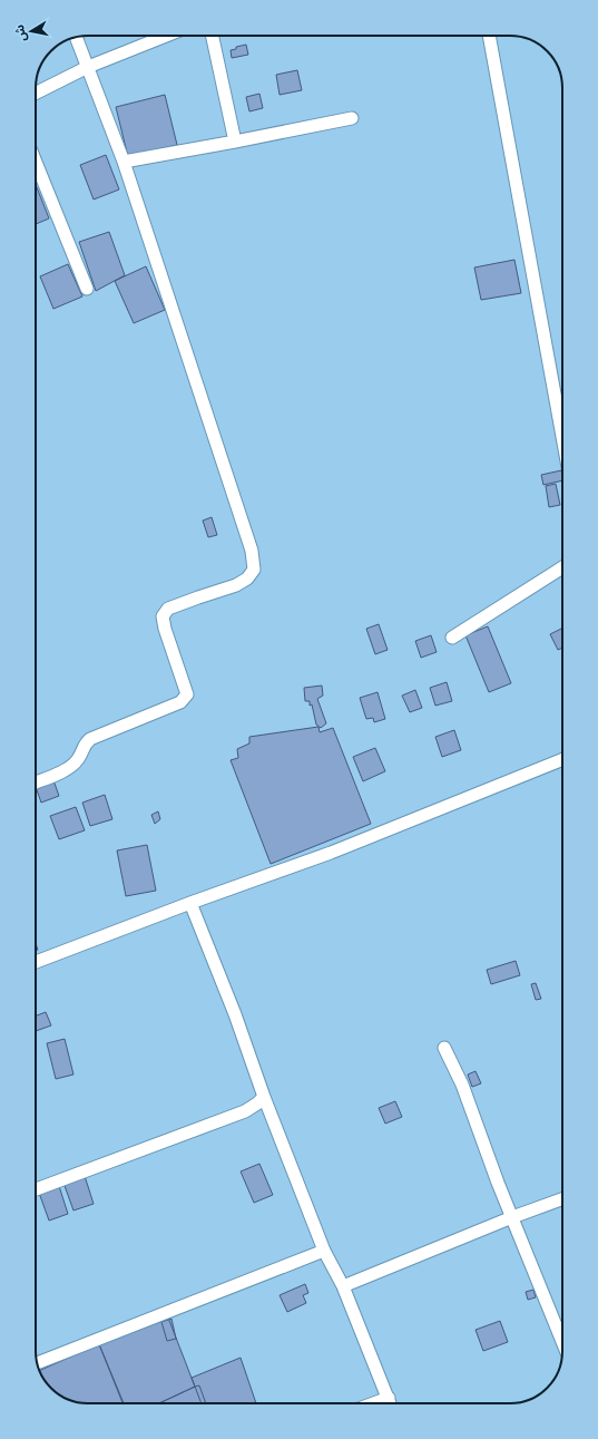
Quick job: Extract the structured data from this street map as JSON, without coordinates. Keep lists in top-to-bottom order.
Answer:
{
  "north": "left"
}
